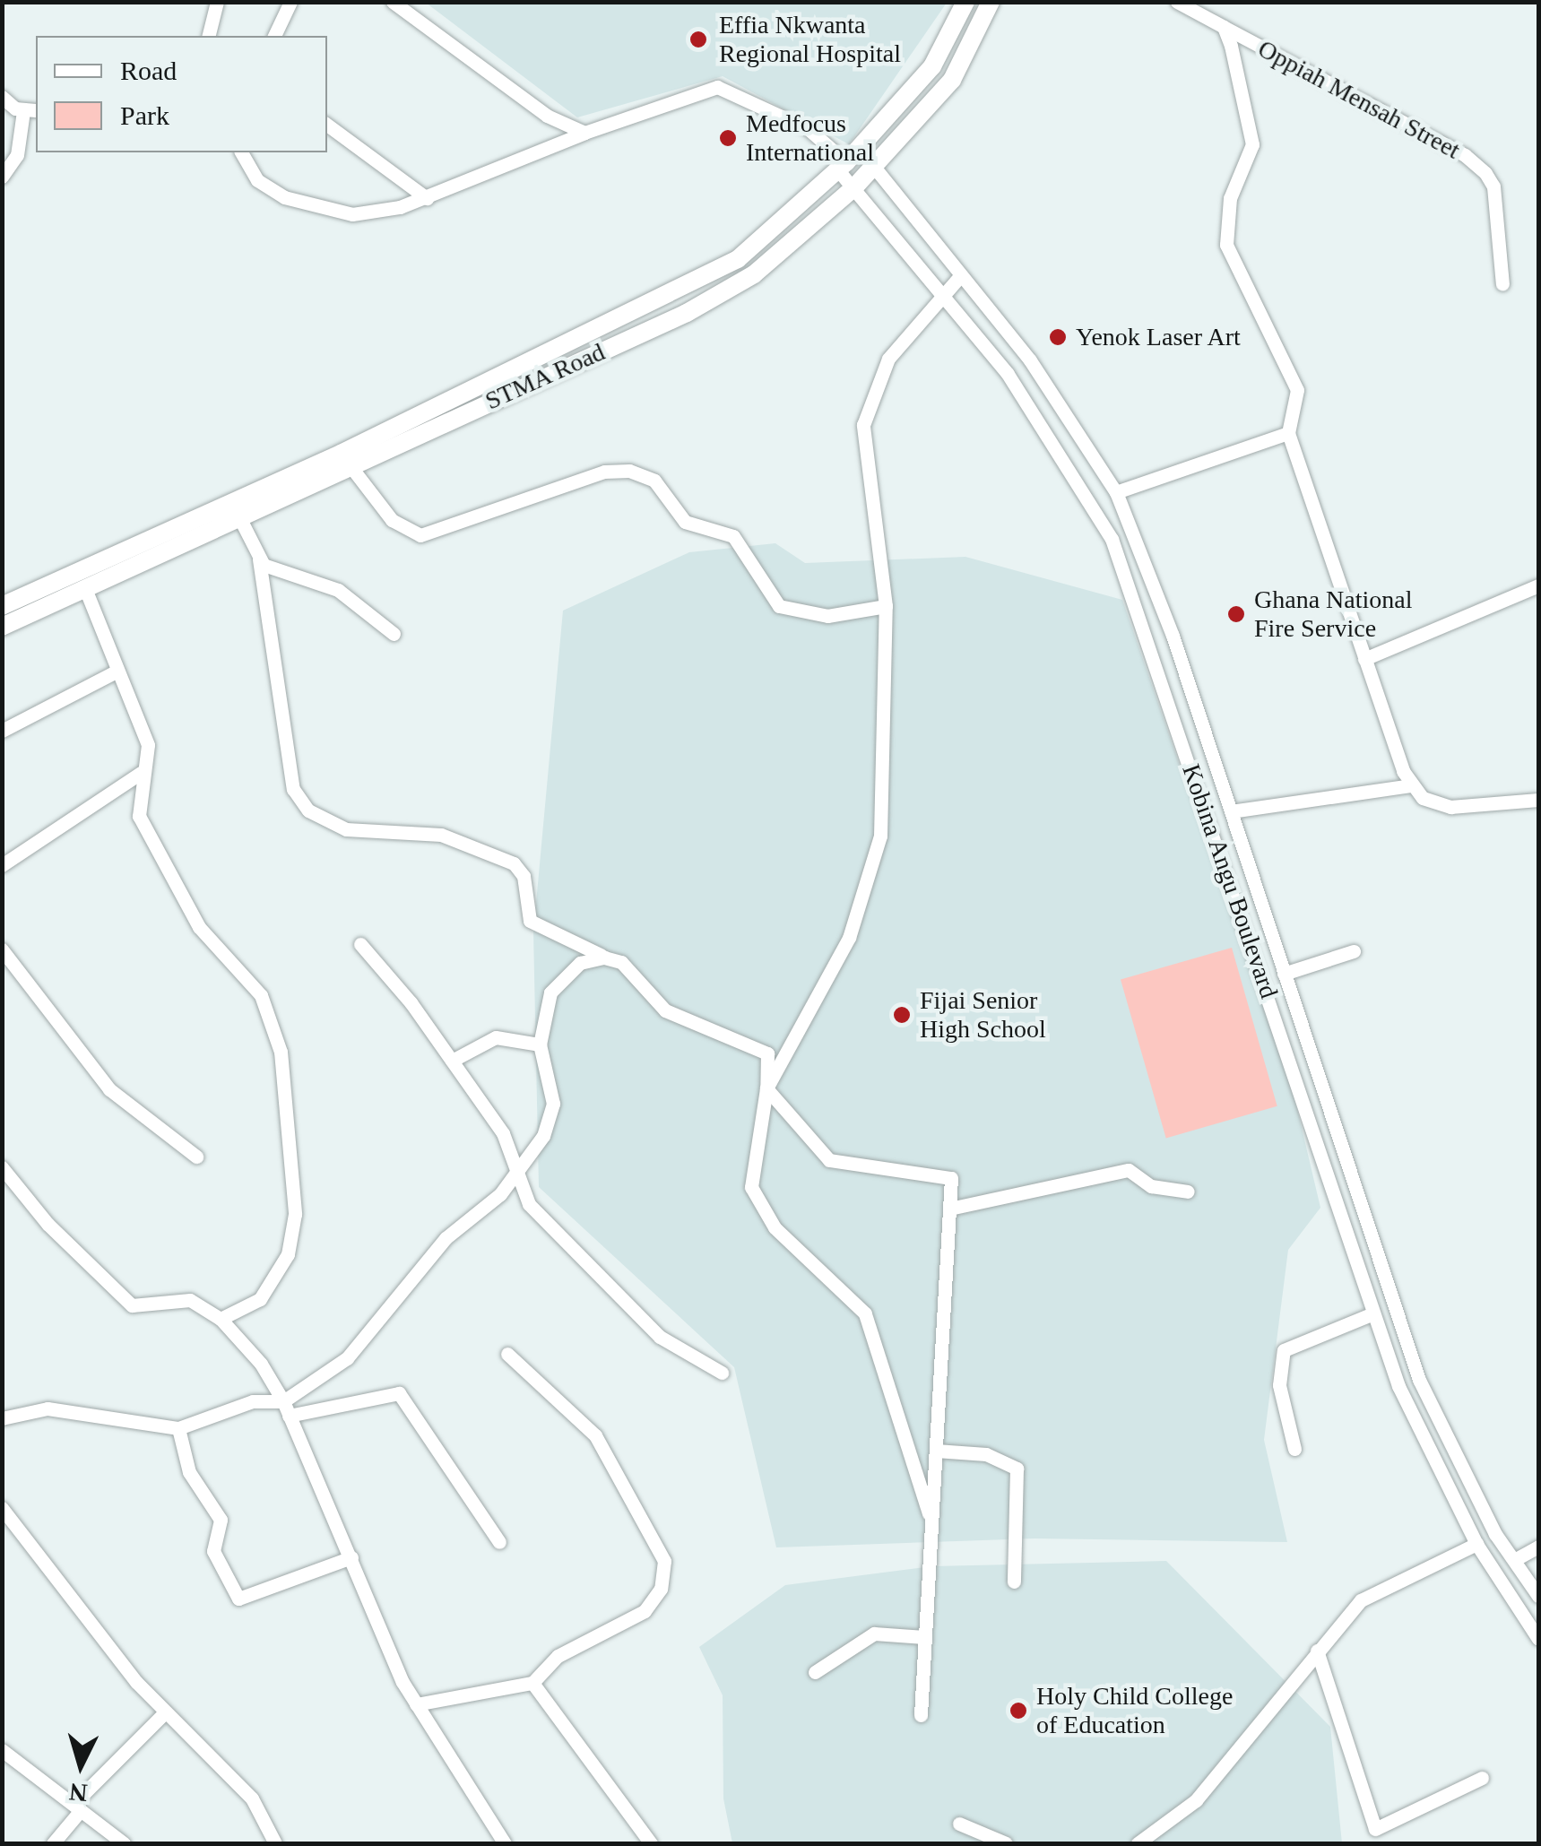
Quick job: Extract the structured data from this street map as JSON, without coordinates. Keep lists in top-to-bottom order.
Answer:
{
  "streets": {
    "main road": ["STMA Road"],
    "street": ["Oppiah Mensah Street", "Kobina Angu Boulevard"]
  },
  "crossings": [
    ["STMA Road", "Kobina Angu Boulevard"]
  ],
  "places": [
    "Effia Nkwanta Regional Hospital",
    "Medfocus International",
    "Yenok Laser Art",
    "Ghana National Fire Service",
    "Fijai Senior High School",
    "Holy Child College of Education"
  ],
  "legend": ["Road", "Park"],
  "north": "bottom"
}
